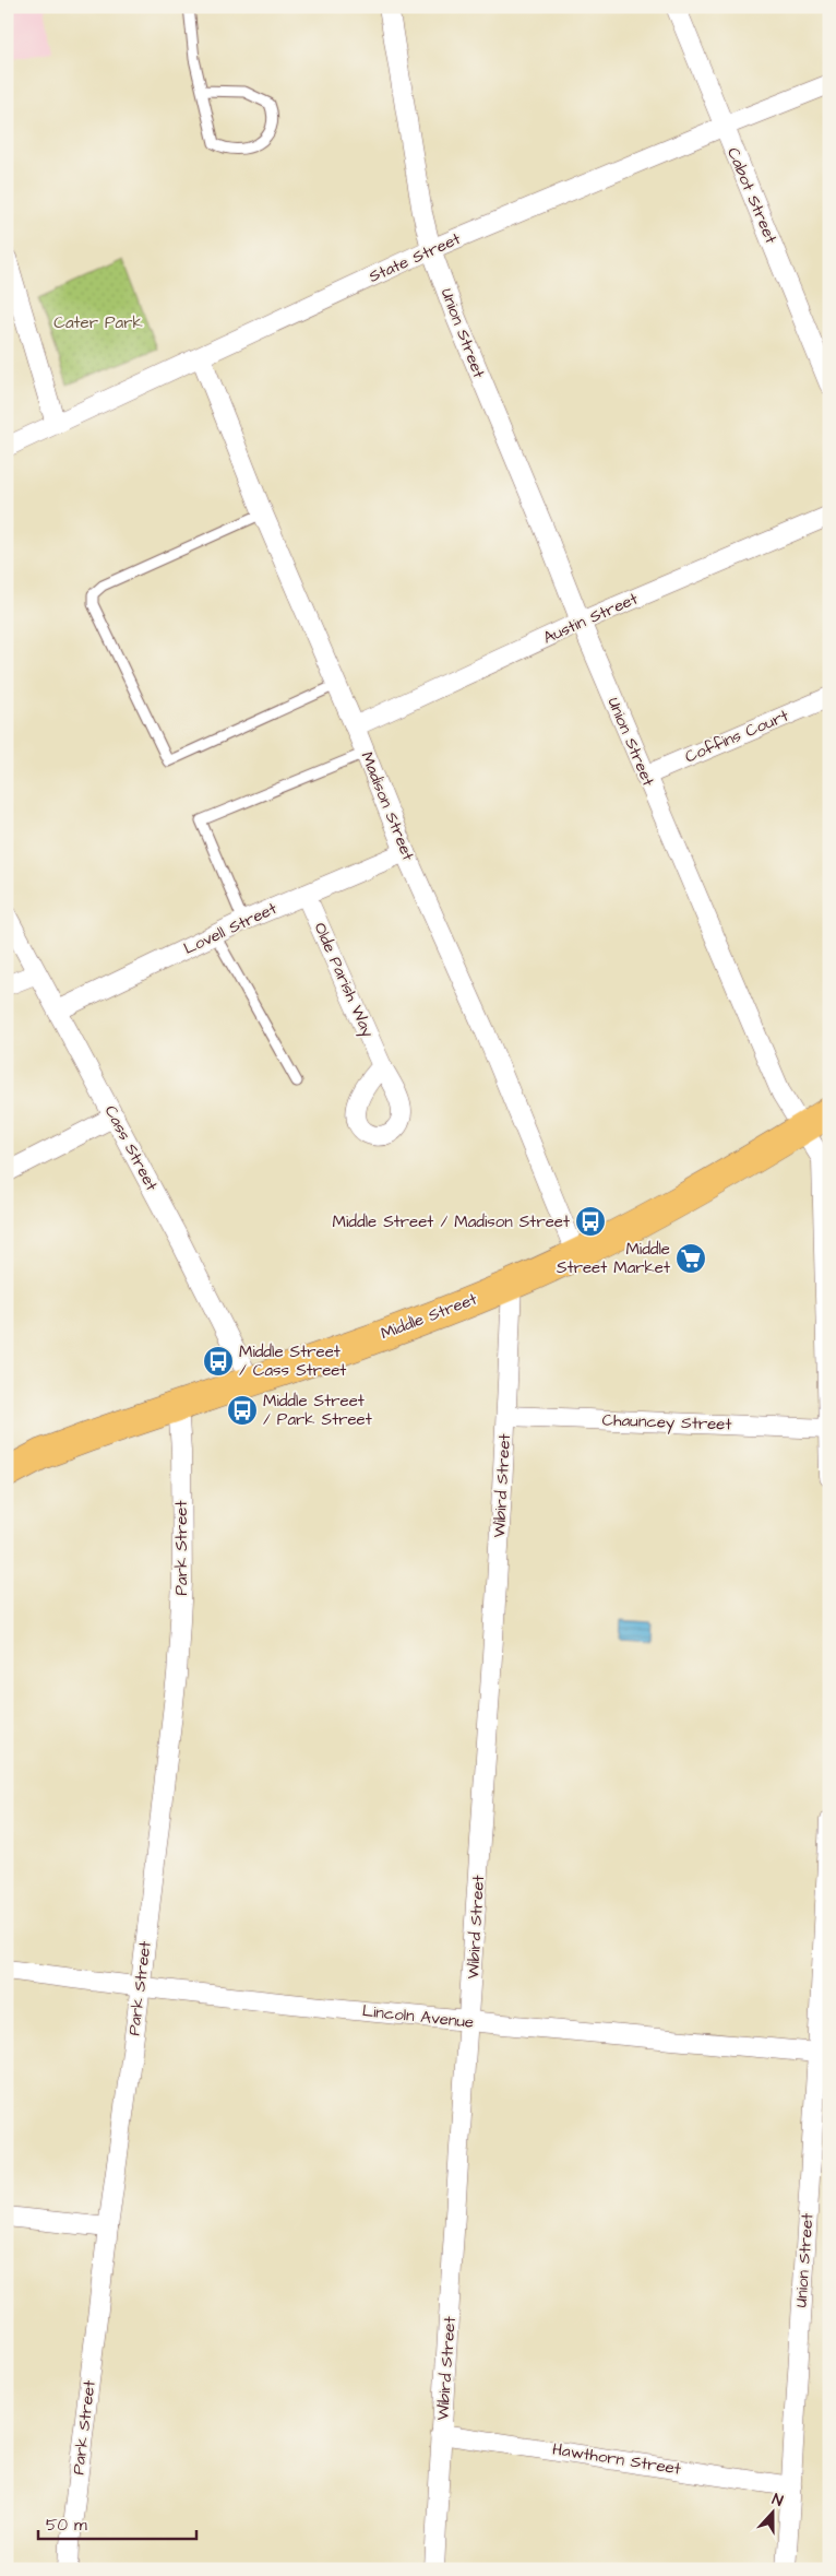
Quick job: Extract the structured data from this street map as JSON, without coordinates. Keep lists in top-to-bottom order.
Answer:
{
  "streets": {
    "main road": ["Middle Street"],
    "street": [
      "Cabot Street",
      "State Street",
      "Union Street",
      "Austin Street",
      "Coffins Court",
      "Madison Street",
      "Lovell Street",
      "Olde Parish Way",
      "Cass Street",
      "Chauncey Street",
      "Wibird Street",
      "Park Street",
      "Lincoln Avenue",
      "Hawthorn Street"
    ]
  },
  "crossings": [
    ["Cabot Street", "State Street"],
    ["State Street", "Union Street"],
    ["State Street", "Madison Street"],
    ["Union Street", "Austin Street"],
    ["Union Street", "Coffins Court"],
    ["Union Street", "Middle Street"],
    ["Union Street", "Chauncey Street"],
    ["Union Street", "Lincoln Avenue"],
    ["Union Street", "Hawthorn Street"],
    ["Austin Street", "Madison Street"],
    ["Madison Street", "Lovell Street"],
    ["Madison Street", "Middle Street"],
    ["Lovell Street", "Olde Parish Way"],
    ["Lovell Street", "Cass Street"],
    ["Cass Street", "Middle Street"],
    ["Middle Street", "Wibird Street"],
    ["Middle Street", "Park Street"],
    ["Chauncey Street", "Wibird Street"],
    ["Wibird Street", "Lincoln Avenue"],
    ["Wibird Street", "Hawthorn Street"],
    ["Park Street", "Lincoln Avenue"]
  ],
  "parks": ["Cater Park"],
  "places": {
    "bus stop": ["Middle Street / Madison Street", "Middle Street / Cass Street", "Middle Street / Park Street"],
    "supermarket": ["Middle Street Market"]
  },
  "scale_bar": "50 m",
  "north": "top"
}
